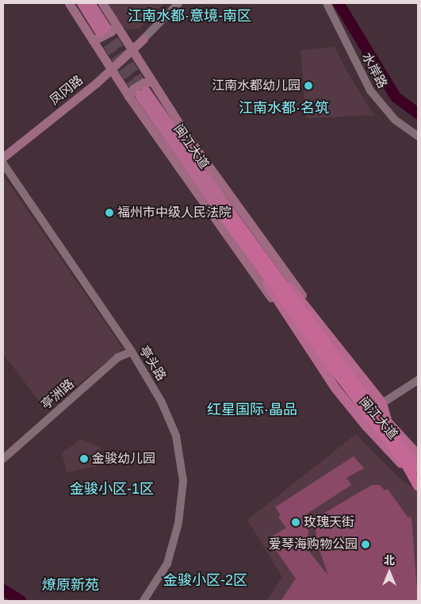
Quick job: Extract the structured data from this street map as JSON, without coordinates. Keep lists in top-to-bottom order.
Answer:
{
  "streets": {
    "main road": ["凤冈路", "闽江大道"],
    "street": ["水岸路", "亭头路", "亭洲路"]
  },
  "crossings": [
    ["亭头路", "亭洲路"]
  ],
  "districts": [
    "江南水都·意境-南区",
    "江南水都·名筑",
    "红星国际·晶品",
    "金骏小区-1区",
    "金骏小区-2区",
    "燎原新苑"
  ],
  "places": [
    "江南水都幼儿园",
    "福州市中级人民法院",
    "金骏幼儿园",
    "玫瑰天街",
    "爱琴海购物公园"
  ],
  "north": "top"
}
